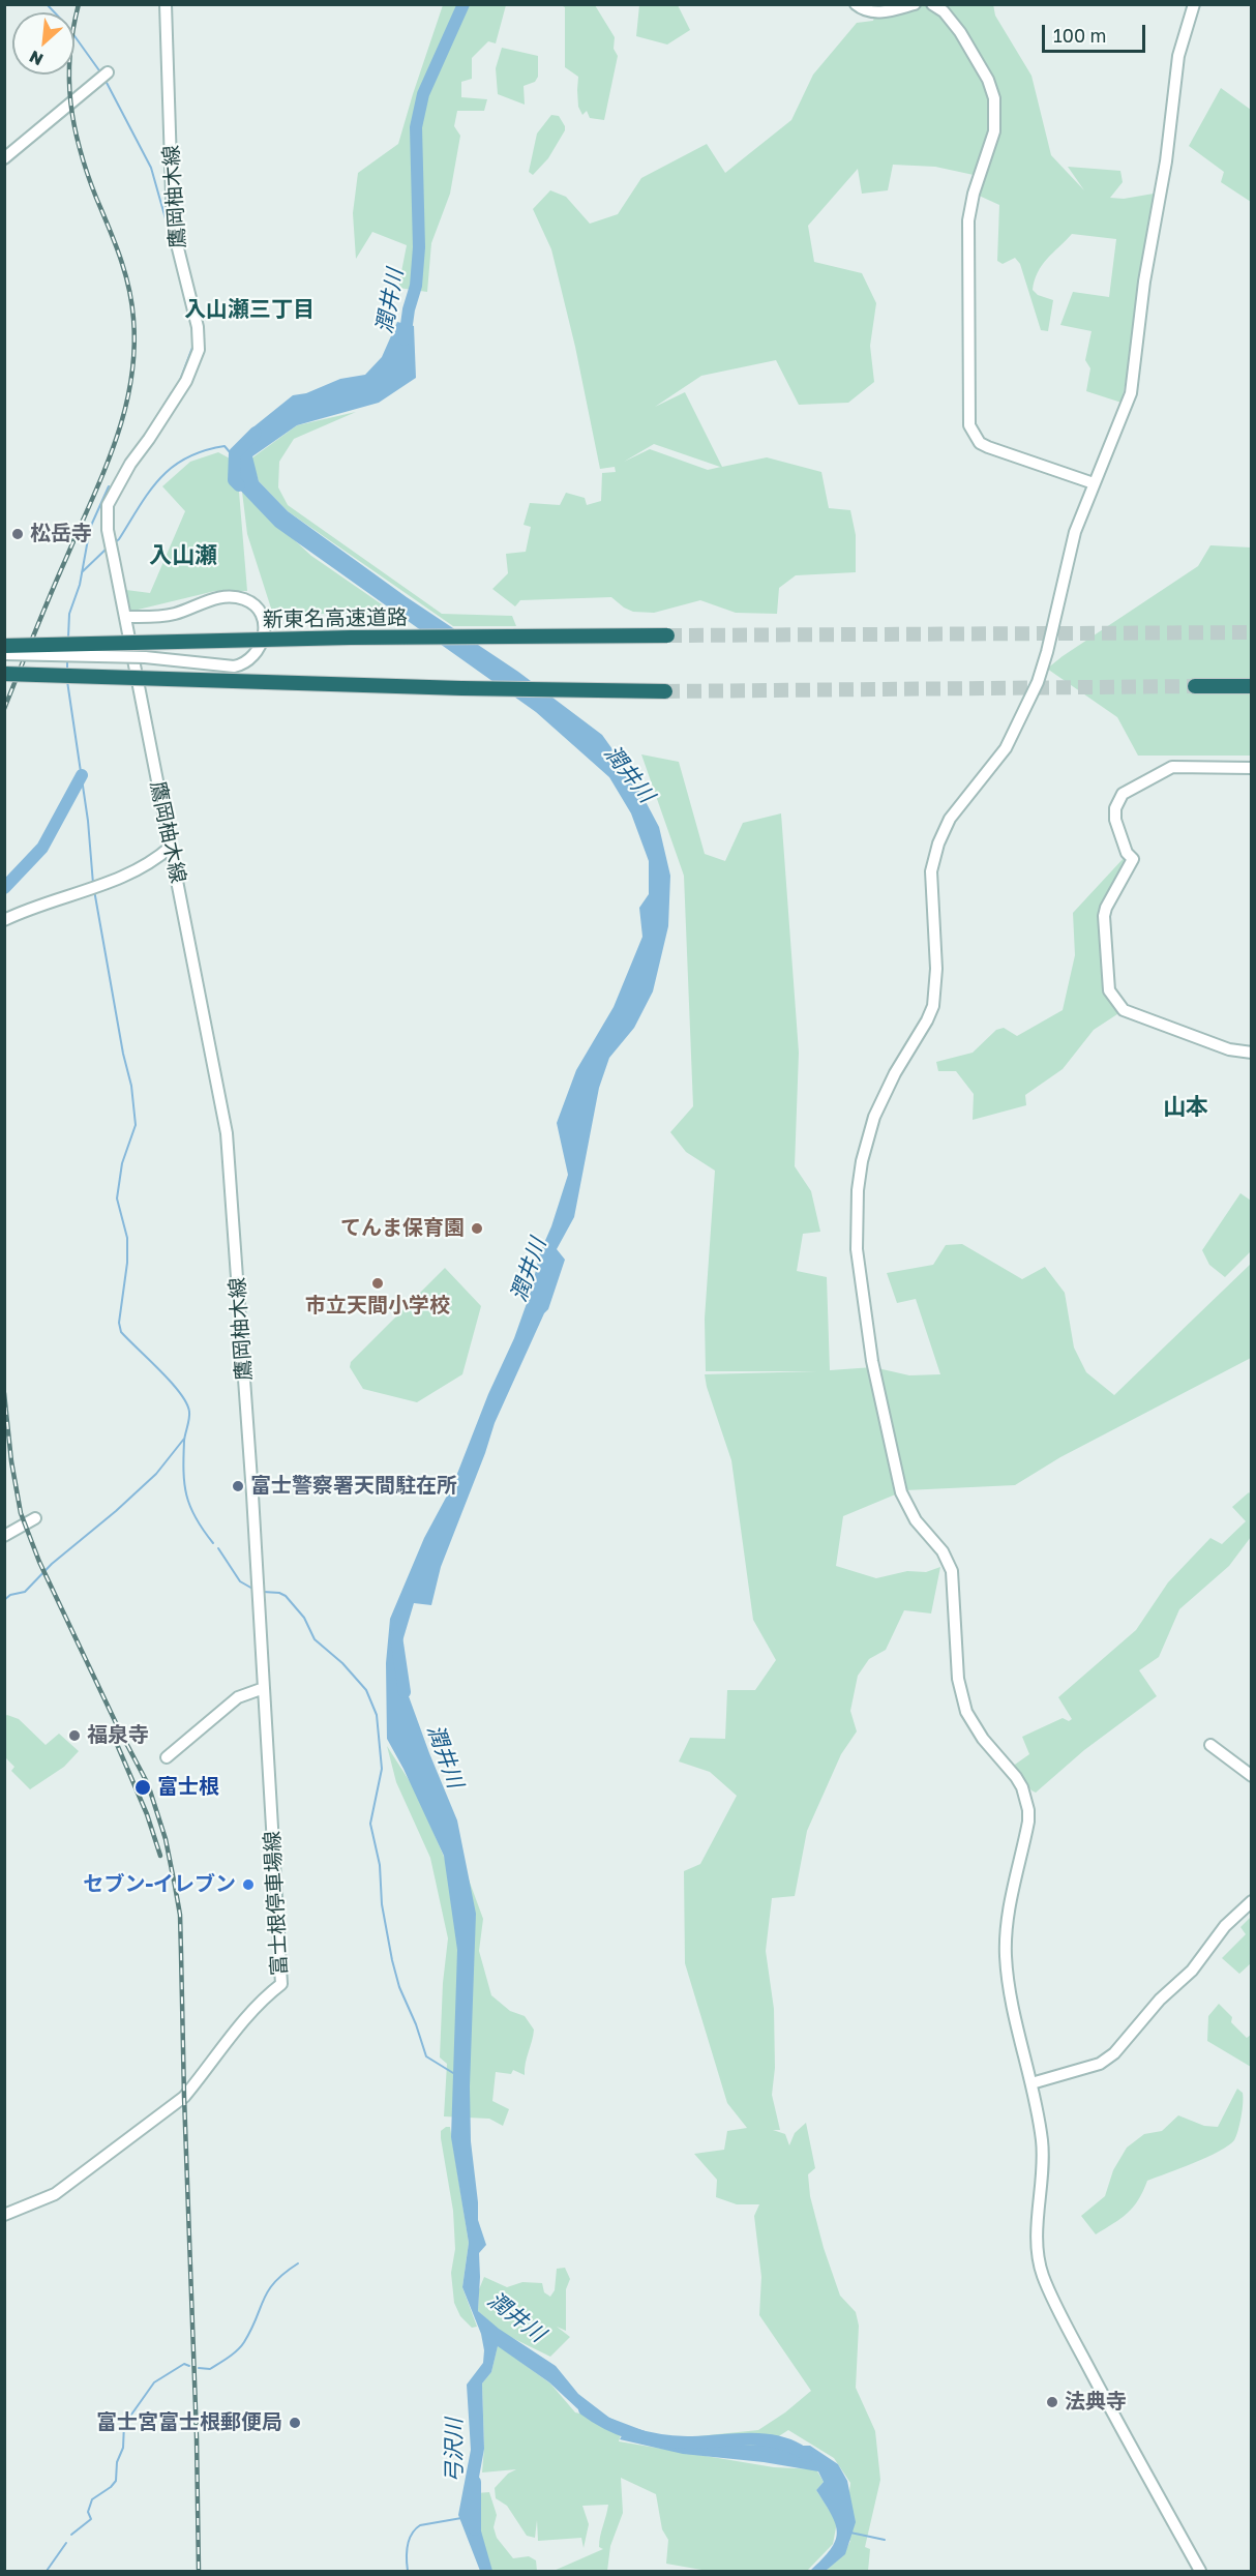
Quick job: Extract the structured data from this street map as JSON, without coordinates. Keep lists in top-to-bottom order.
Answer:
{
  "streets": {
    "highway": ["新東名高速道路"],
    "street": ["鷹岡柚木線", "富士根停車場線"]
  },
  "crossings": [
    ["鷹岡柚木線", "富士根停車場線"]
  ],
  "districts": ["入山瀬三丁目", "入山瀬", "山本"],
  "water": ["潤井川", "弓沢川"],
  "places": [
    "松岳寺",
    "てんま保育園",
    "市立天間小学校",
    "富士警察署天間駐在所",
    "福泉寺",
    "富士根",
    "セブン-イレブン",
    "法典寺",
    "富士宮富士根郵便局"
  ],
  "scale_bar": "100 m",
  "north": "bottom left"
}
